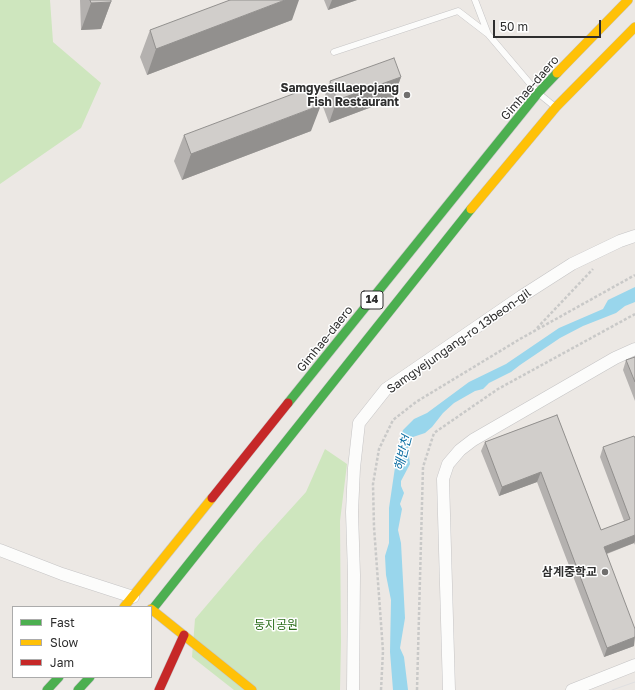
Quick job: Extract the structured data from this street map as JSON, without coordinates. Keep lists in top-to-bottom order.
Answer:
{
  "streets": {
    "main road": ["Gimhae-daero", "14"],
    "street": ["Samgyejungang-ro 13beon-gil"]
  },
  "water": ["해반천"],
  "parks": ["둥지공원"],
  "places": ["Samgyesillaepojang Fish Restaurant", "삼계중학교"],
  "legend": ["Fast", "Slow", "Jam"],
  "scale_bar": "50 m"
}
